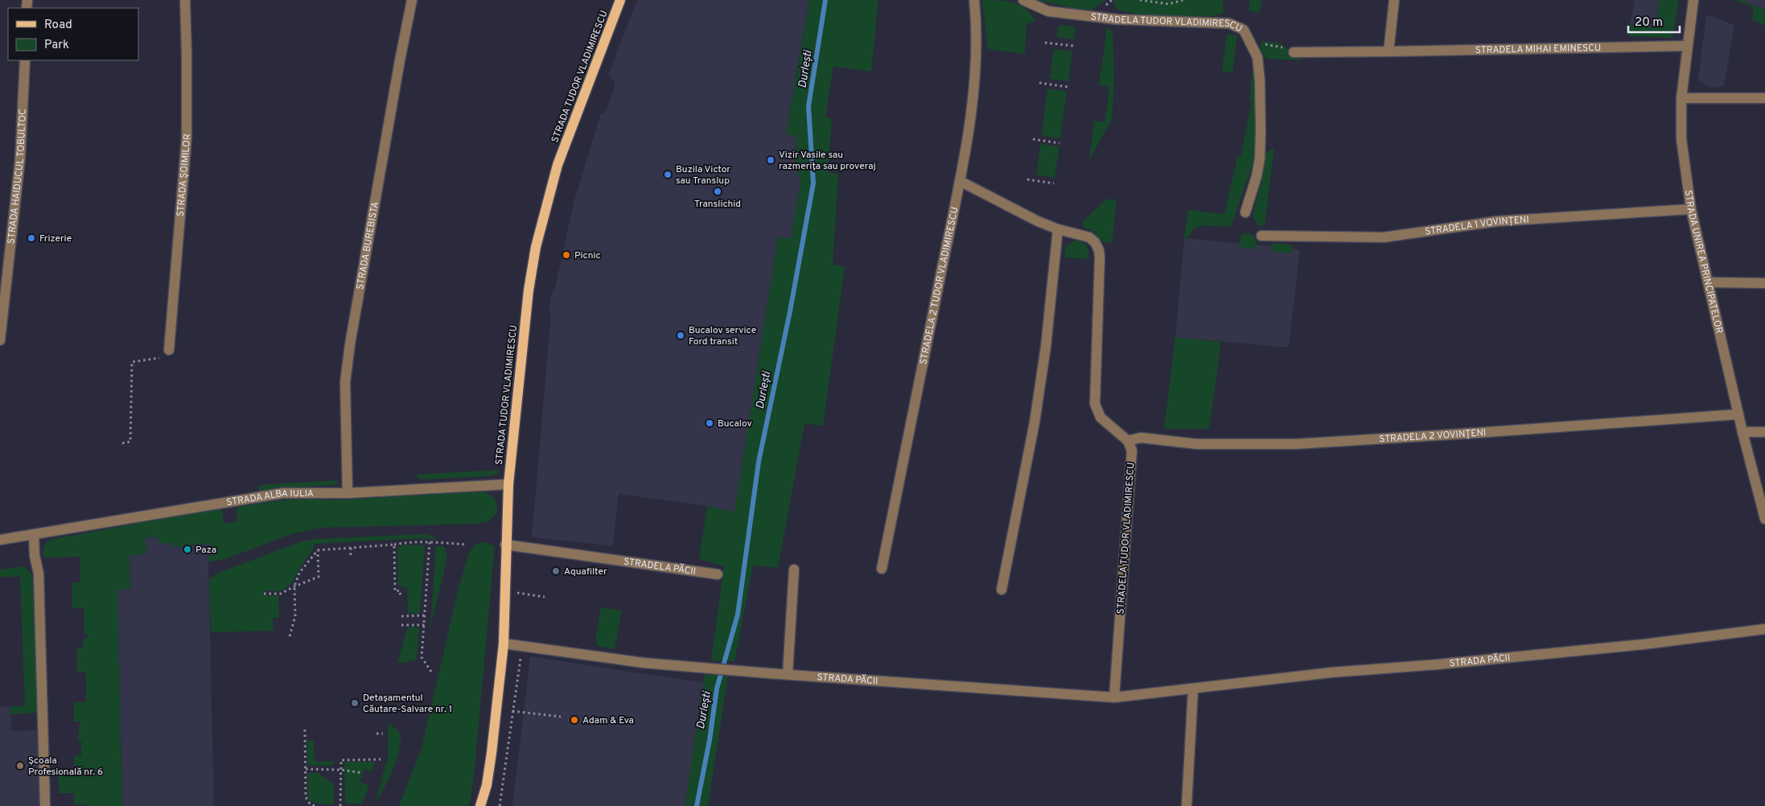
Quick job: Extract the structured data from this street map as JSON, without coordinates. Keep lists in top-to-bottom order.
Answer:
{
  "streets": {
    "main road": ["STRADA TUDOR VLADIMIRESCU"],
    "street": [
      "STRADELA TUDOR VLADIMIRESCU",
      "STRADELA MIHAI EMINESCU",
      "STRADA ȘOIMILOR",
      "STRADA HAIDUCUL TOBULTOC",
      "STRADELA 1 VOVINȚENI",
      "STRADA BUREBISTA",
      "STRADA UNIREA PRINCIPATELOR",
      "STRADELA 2 TUDOR VLADIMIRESCU",
      "STRADELA 2 VOVINȚENI",
      "STRADA ALBA IULIA",
      "STRADELA PĂCII",
      "STRADA PĂCII"
    ]
  },
  "crossings": [
    ["STRADELA TUDOR VLADIMIRESCU", "STRADELA 2 VOVINȚENI"],
    ["STRADELA TUDOR VLADIMIRESCU", "STRADA PĂCII"],
    ["STRADELA MIHAI EMINESCU", "STRADA UNIREA PRINCIPATELOR"],
    ["STRADA TUDOR VLADIMIRESCU", "STRADA ALBA IULIA"],
    ["STRADA TUDOR VLADIMIRESCU", "STRADELA PĂCII"],
    ["STRADA TUDOR VLADIMIRESCU", "STRADA PĂCII"],
    ["STRADELA 1 VOVINȚENI", "STRADA UNIREA PRINCIPATELOR"],
    ["STRADA BUREBISTA", "STRADA ALBA IULIA"],
    ["STRADA UNIREA PRINCIPATELOR", "STRADELA 2 VOVINȚENI"]
  ],
  "water": ["Durlești"],
  "places": [
    "Vizir Vasile sau razmerița sau proveraj",
    "Buzila Victor sau Translup",
    "Translichid",
    "Frizerie",
    "Picnic",
    "Bucalov service Ford transit",
    "Bucalov",
    "Paza",
    "Aquafilter",
    "Detașamentul Căutare-Salvare nr. 1",
    "Adam & Eva",
    "Școala Profesională nr. 6"
  ],
  "legend": ["Road", "Park"],
  "scale_bar": "20 m"
}
